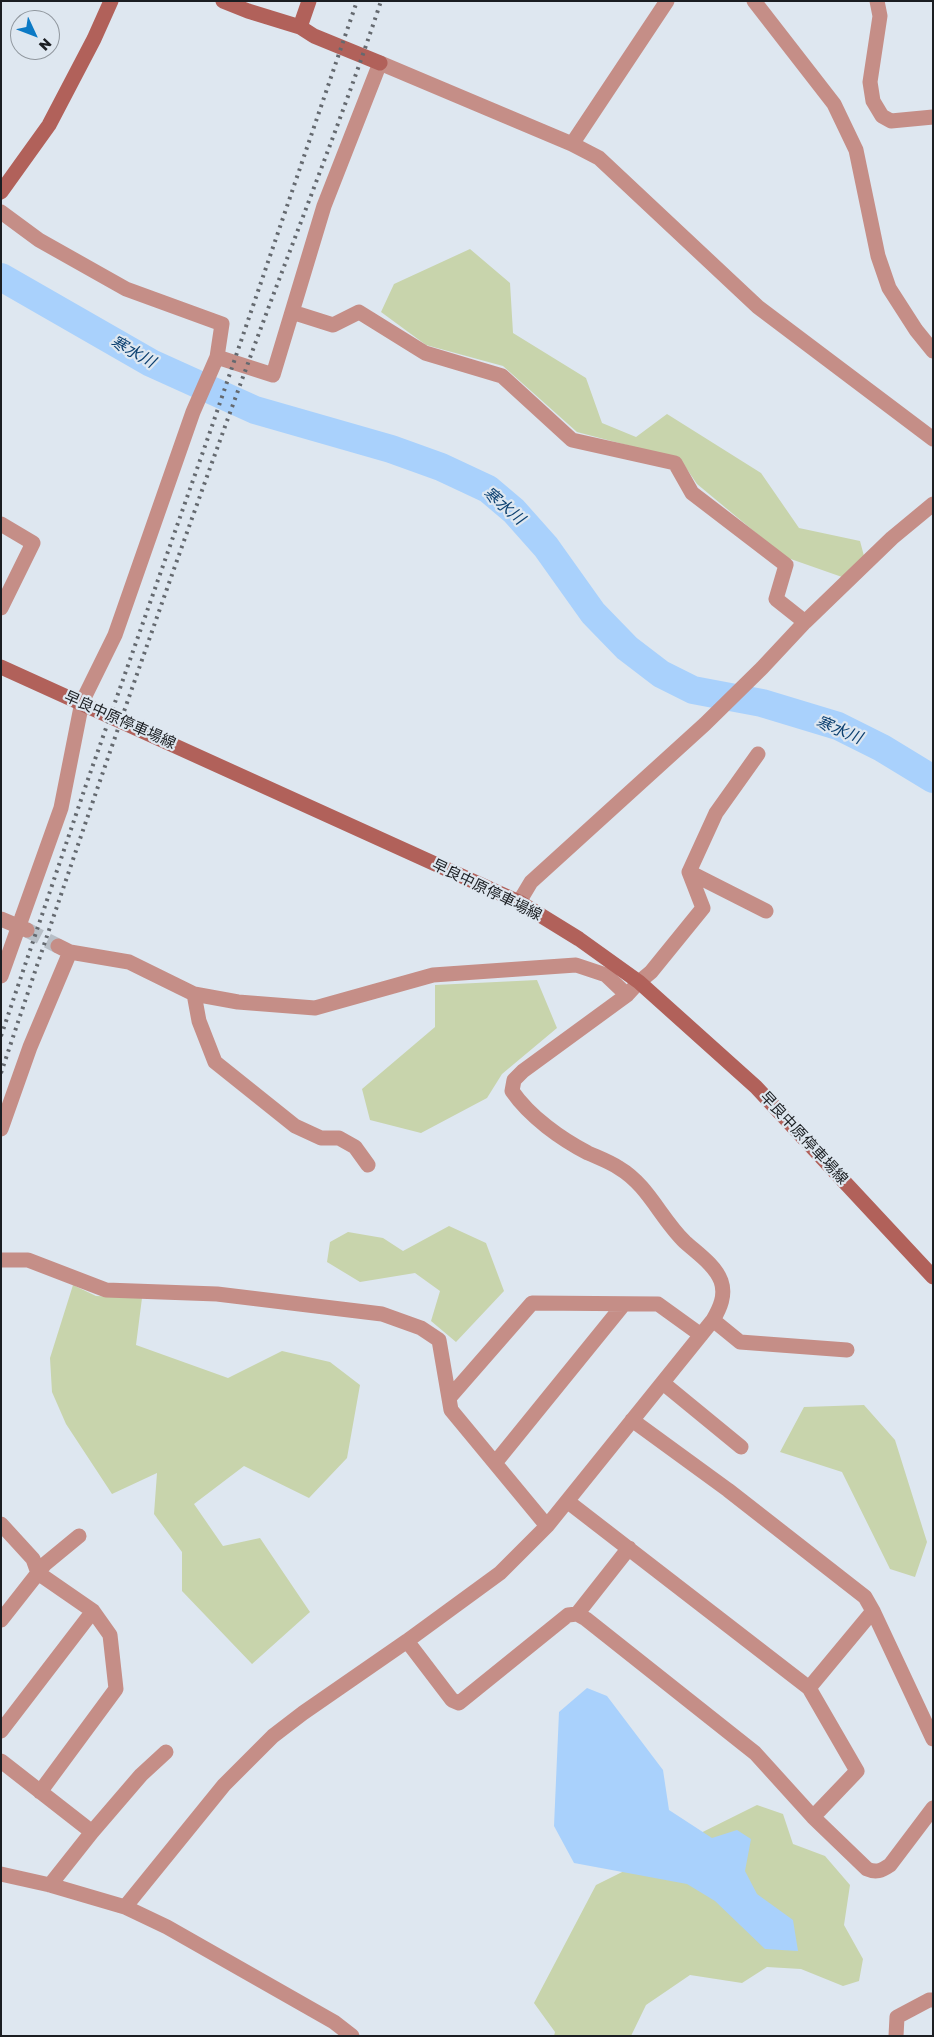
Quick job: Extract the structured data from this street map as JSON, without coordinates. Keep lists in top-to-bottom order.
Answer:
{
  "streets": {
    "main road": ["早良中原停車場線"]
  },
  "water": ["寒水川"],
  "north": "bottom right"
}
